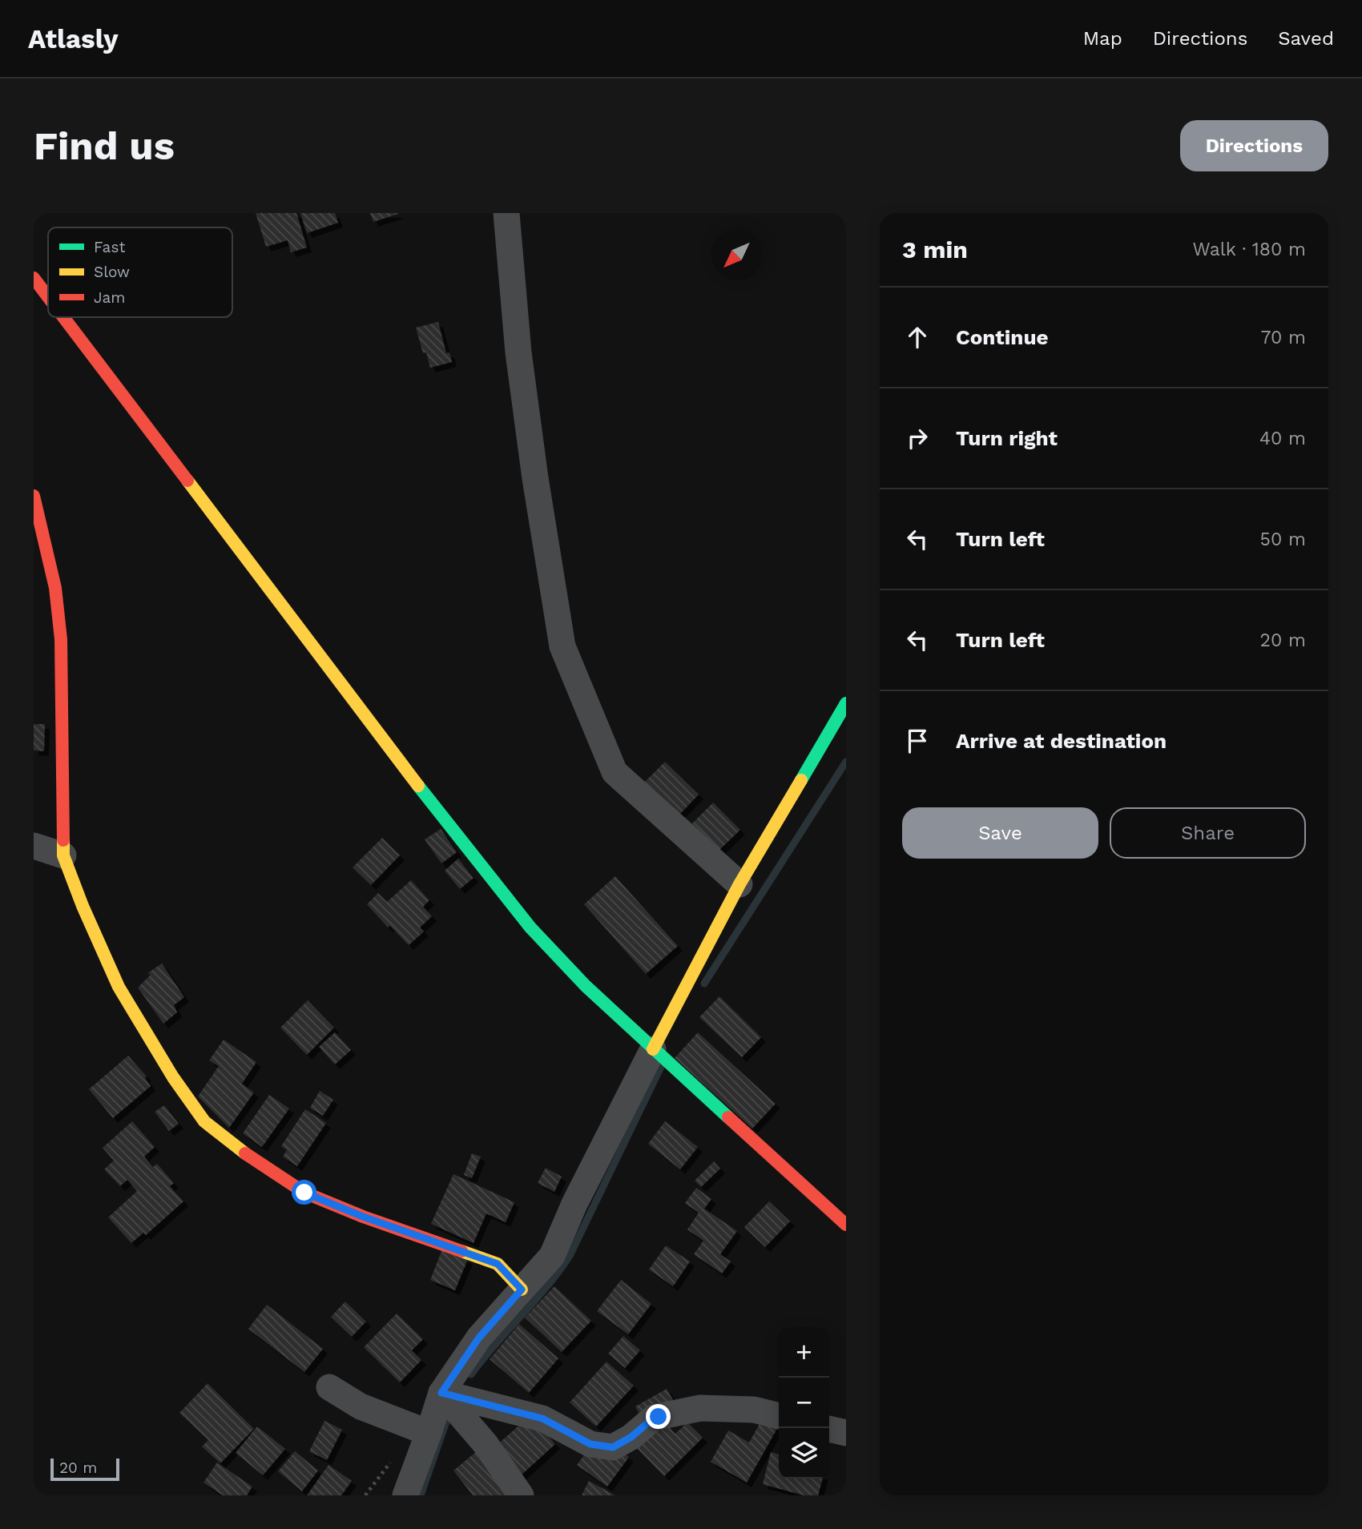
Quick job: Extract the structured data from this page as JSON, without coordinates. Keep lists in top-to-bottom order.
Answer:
{
  "legend": ["Fast", "Slow", "Jam"],
  "scale_bar": "20 m",
  "north": "bottom left",
  "page": {
    "header": "Atlasly",
    "nav": ["Map", "Directions", "Saved"],
    "buttons": [
      "Directions",
      ["Save", "Share"]
    ],
    "title": "Find us",
    "heading": ["3 min", "Walk · 180 m"],
    "list": [
      ["Continue", "70 m"],
      ["Turn right", "40 m"],
      ["Turn left", "50 m"],
      ["Turn left", "20 m"],
      "Arrive at destination"
    ],
    "map_buttons": ["+", "−"],
    "scale": "20 m"
  }
}
